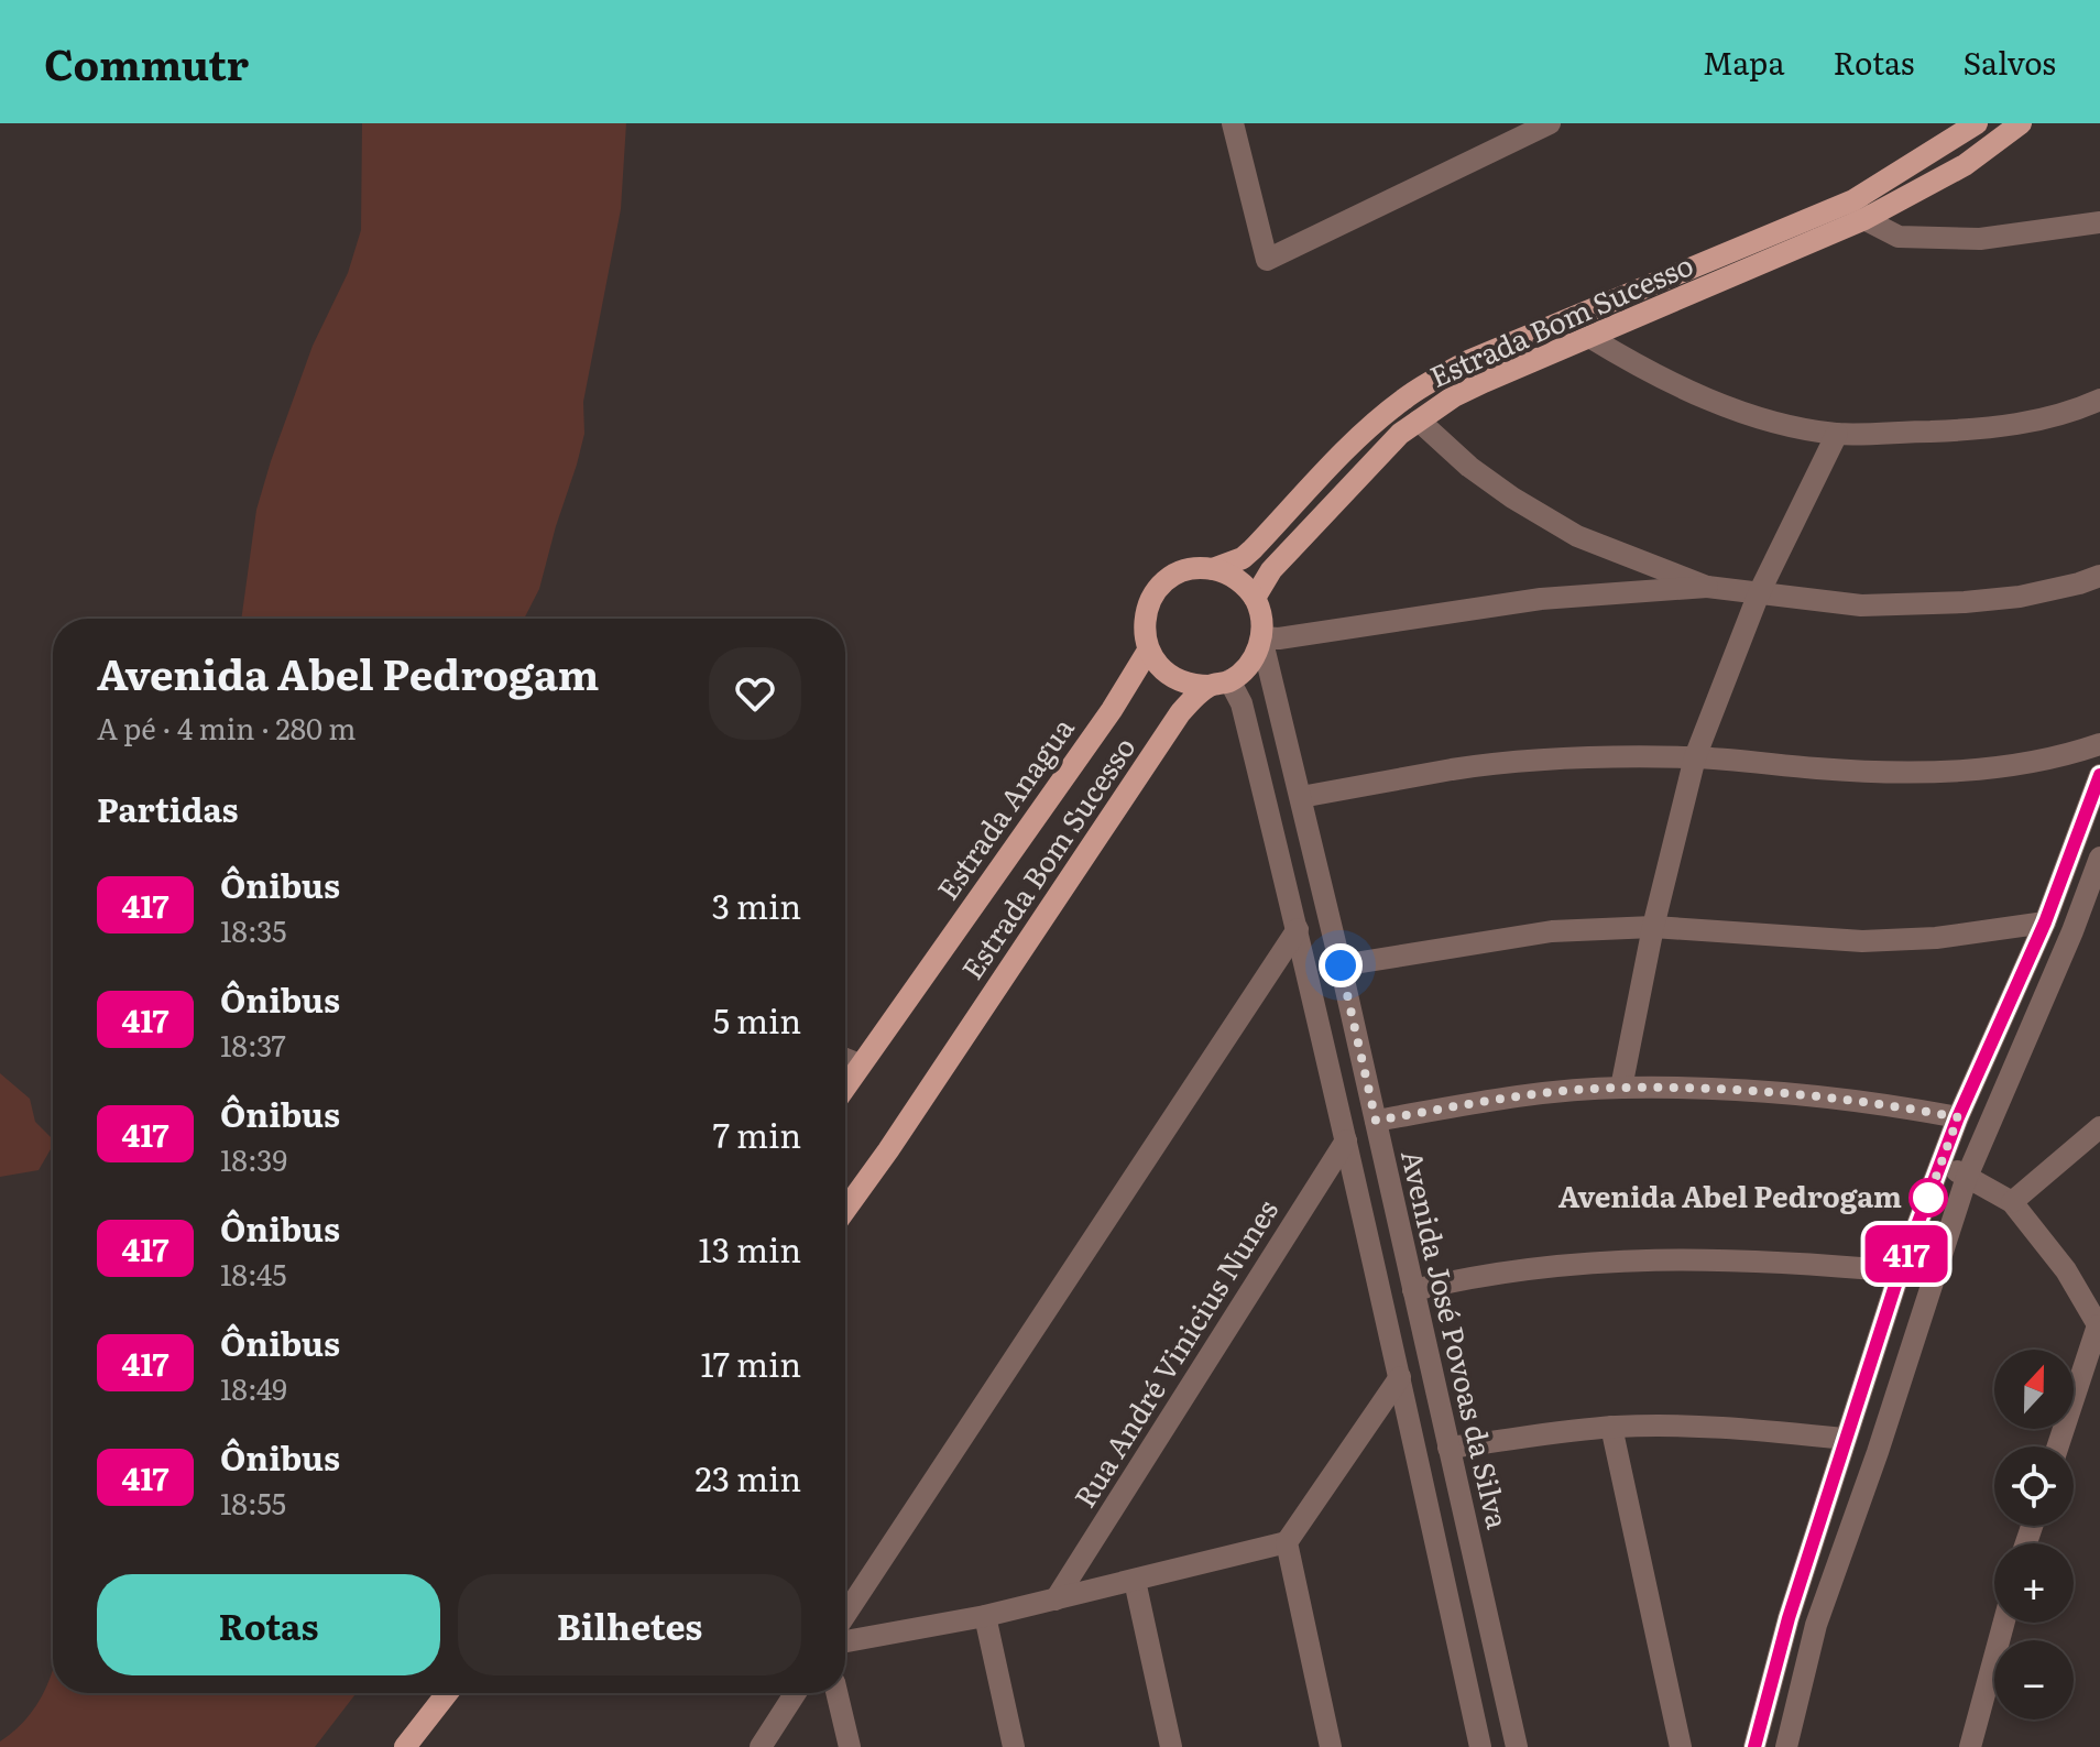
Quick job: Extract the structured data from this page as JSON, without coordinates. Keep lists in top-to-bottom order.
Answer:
{
  "streets": {
    "main road": ["Estrada Bom Sucesso", "Estrada Anagua"],
    "street": ["Avenida José Povoas da Silva", "Rua André Vinicius Nunes"]
  },
  "crossings": [
    ["Estrada Bom Sucesso", "Estrada Anagua"],
    ["Estrada Bom Sucesso", "Avenida José Povoas da Silva"],
    ["Estrada Anagua", "Avenida José Povoas da Silva"]
  ],
  "places": ["Avenida Abel Pedrogam"],
  "lines": ["bus line 417"],
  "north": "top",
  "page": {
    "header": "Commutr",
    "nav": ["Mapa", "Rotas", "Salvos"],
    "on_map": "417",
    "heading": [
      ["Avenida Abel Pedrogam", "A pé · 4 min · 280 m"],
      "Partidas"
    ],
    "list": [
      {
        "mark": "417",
        "name": "Ônibus",
        "note": "18:35",
        "value": "3 min"
      },
      {
        "mark": "417",
        "name": "Ônibus",
        "note": "18:37",
        "value": "5 min"
      },
      {
        "mark": "417",
        "name": "Ônibus",
        "note": "18:39",
        "value": "7 min"
      },
      {
        "mark": "417",
        "name": "Ônibus",
        "note": "18:45",
        "value": "13 min"
      },
      {
        "mark": "417",
        "name": "Ônibus",
        "note": "18:49",
        "value": "17 min"
      },
      {
        "mark": "417",
        "name": "Ônibus",
        "note": "18:55",
        "value": "23 min"
      }
    ],
    "map_buttons": ["+", "−"],
    "buttons": ["Rotas", "Bilhetes"]
  }
}
